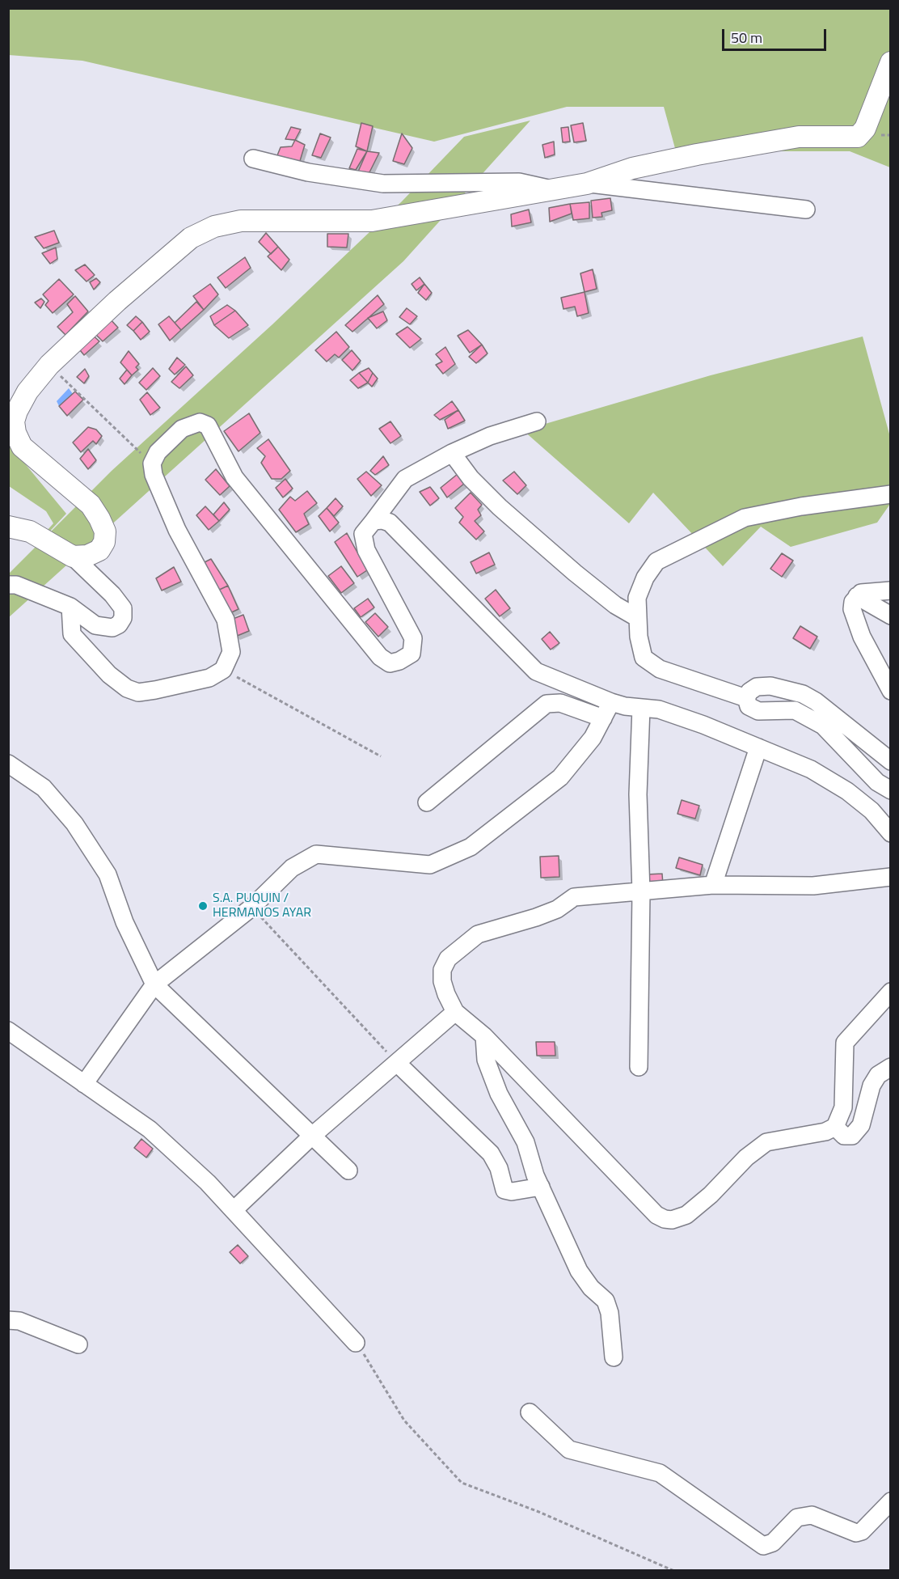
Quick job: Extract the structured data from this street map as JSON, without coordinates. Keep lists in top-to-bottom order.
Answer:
{
  "places": ["S.A. PUQUIN / HERMANOS AYAR"],
  "scale_bar": "50 m"
}
